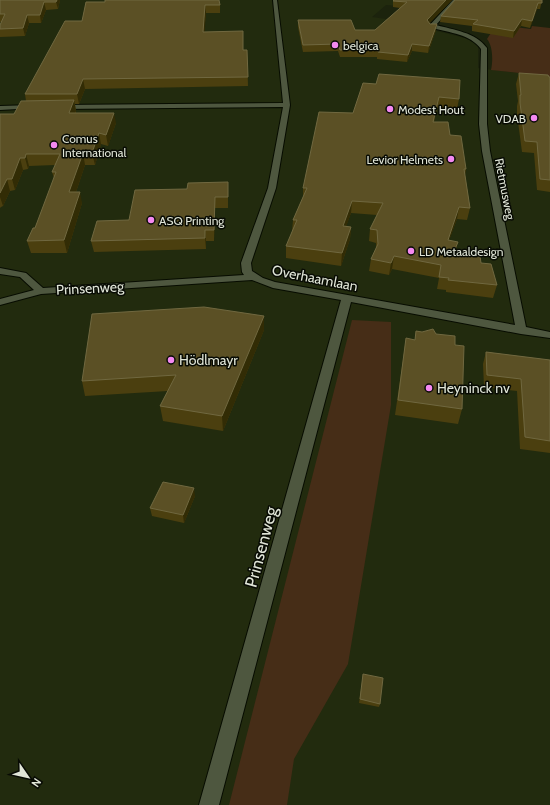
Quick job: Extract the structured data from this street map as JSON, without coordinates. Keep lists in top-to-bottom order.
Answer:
{
  "streets": {
    "street": ["Rietmusweg", "Overhaamlaan", "Prinsenweg"]
  },
  "crossings": [
    ["Rietmusweg", "Overhaamlaan"],
    ["Overhaamlaan", "Prinsenweg"]
  ],
  "places": [
    "belgica",
    "Modest Hout",
    "VDAB",
    "Comus International",
    "Levior Helmets",
    "ASQ Printing",
    "LD Metaaldesign",
    "Hödlmayr",
    "Heyninck nv"
  ],
  "north": "bottom right"
}
